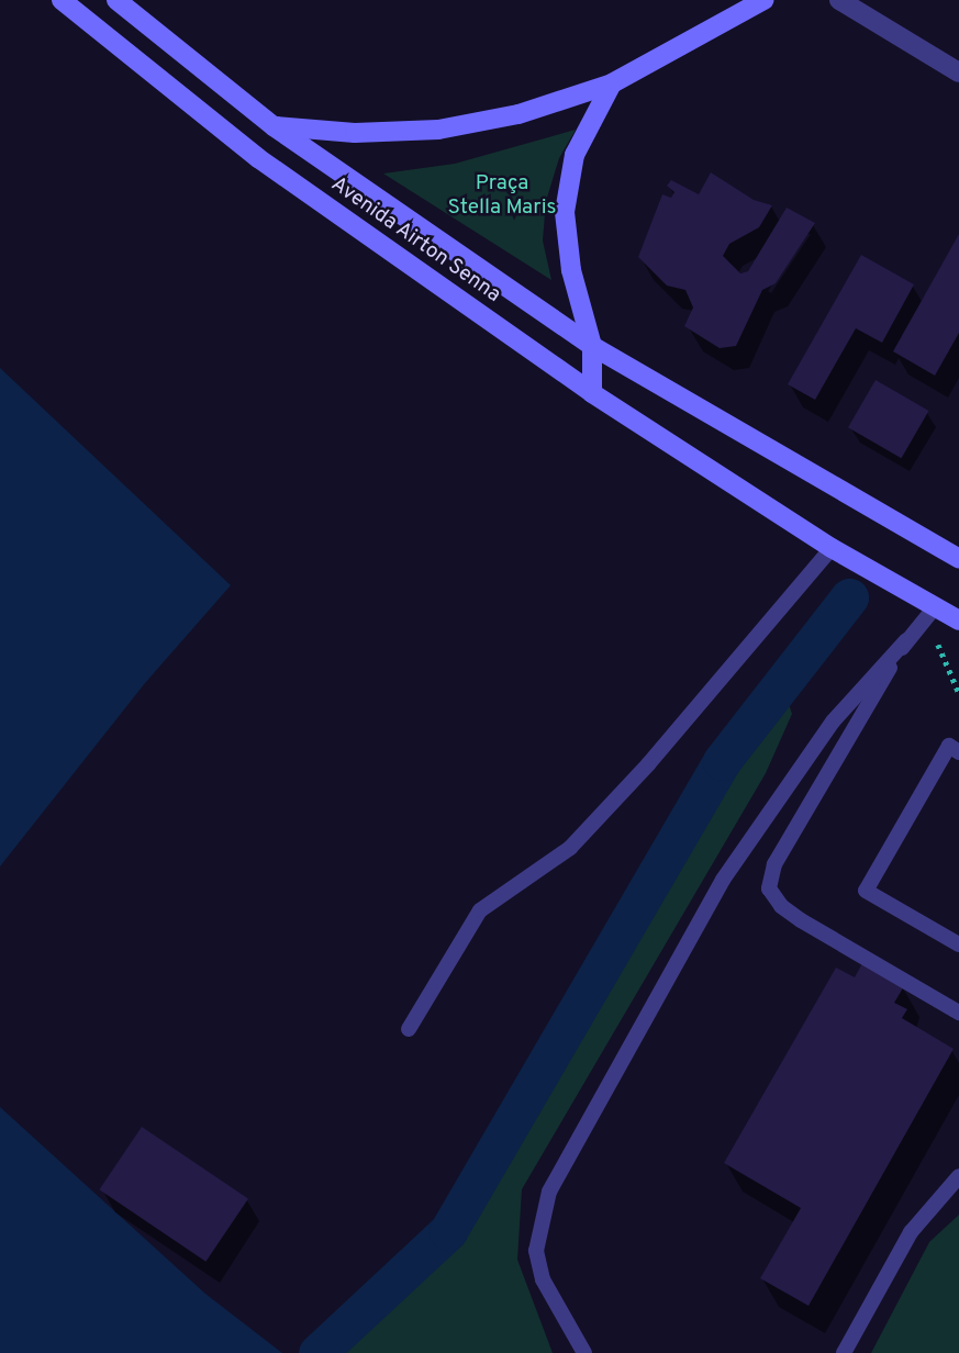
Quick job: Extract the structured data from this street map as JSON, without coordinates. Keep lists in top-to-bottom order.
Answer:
{
  "streets": {
    "main road": ["Avenida Airton Senna"]
  },
  "parks": ["Praça Stella Maris"]
}
